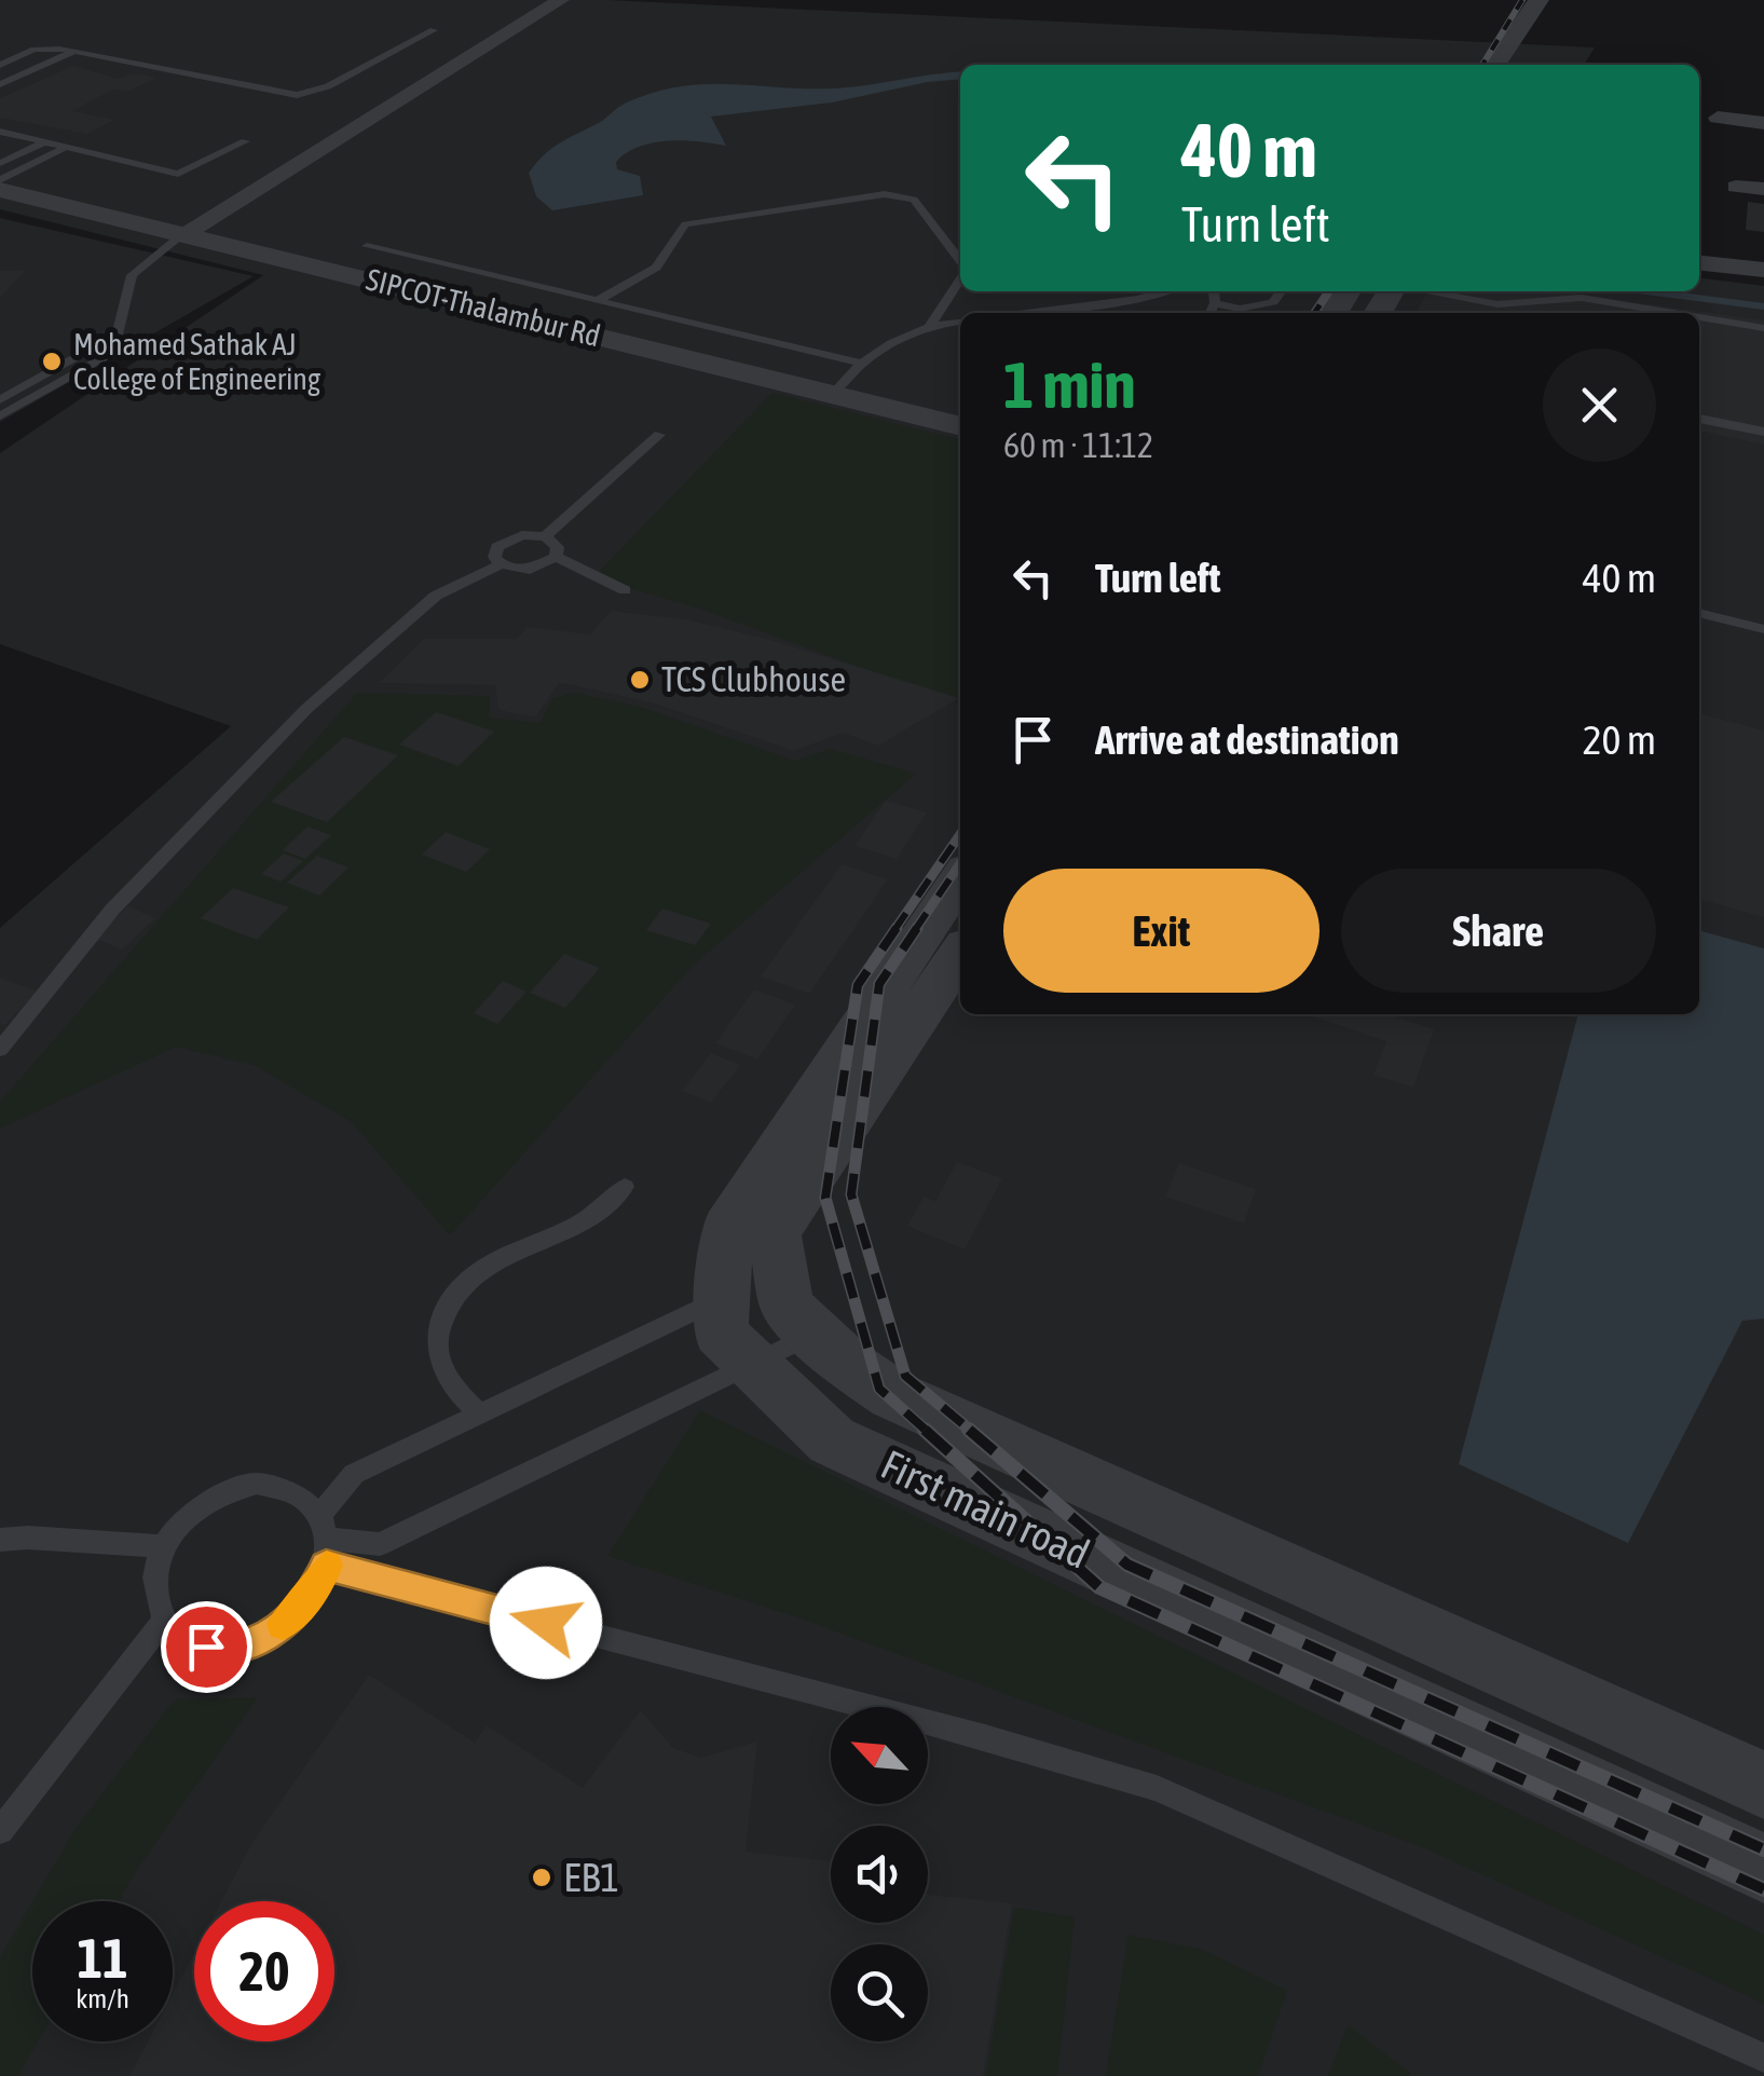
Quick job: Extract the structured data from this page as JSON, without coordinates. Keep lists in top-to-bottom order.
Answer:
{
  "streets": {
    "street": ["SIPCOT-Thalambur Rd", "First main road"]
  },
  "places": ["Mohamed Sathak AJ College of Engineering", "TCS Clubhouse", "EB1"],
  "north": "top left",
  "page": {
    "turn": ["40 m", "Turn left"],
    "heading": ["1 min", "60 m · 11:12"],
    "list": [
      {
        "name": "Turn left",
        "value": "40 m"
      },
      {
        "name": "Arrive at destination",
        "value": "20 m"
      }
    ],
    "buttons": ["Exit", "Share"],
    "speed": "11 km/h",
    "limit": "20"
  }
}
